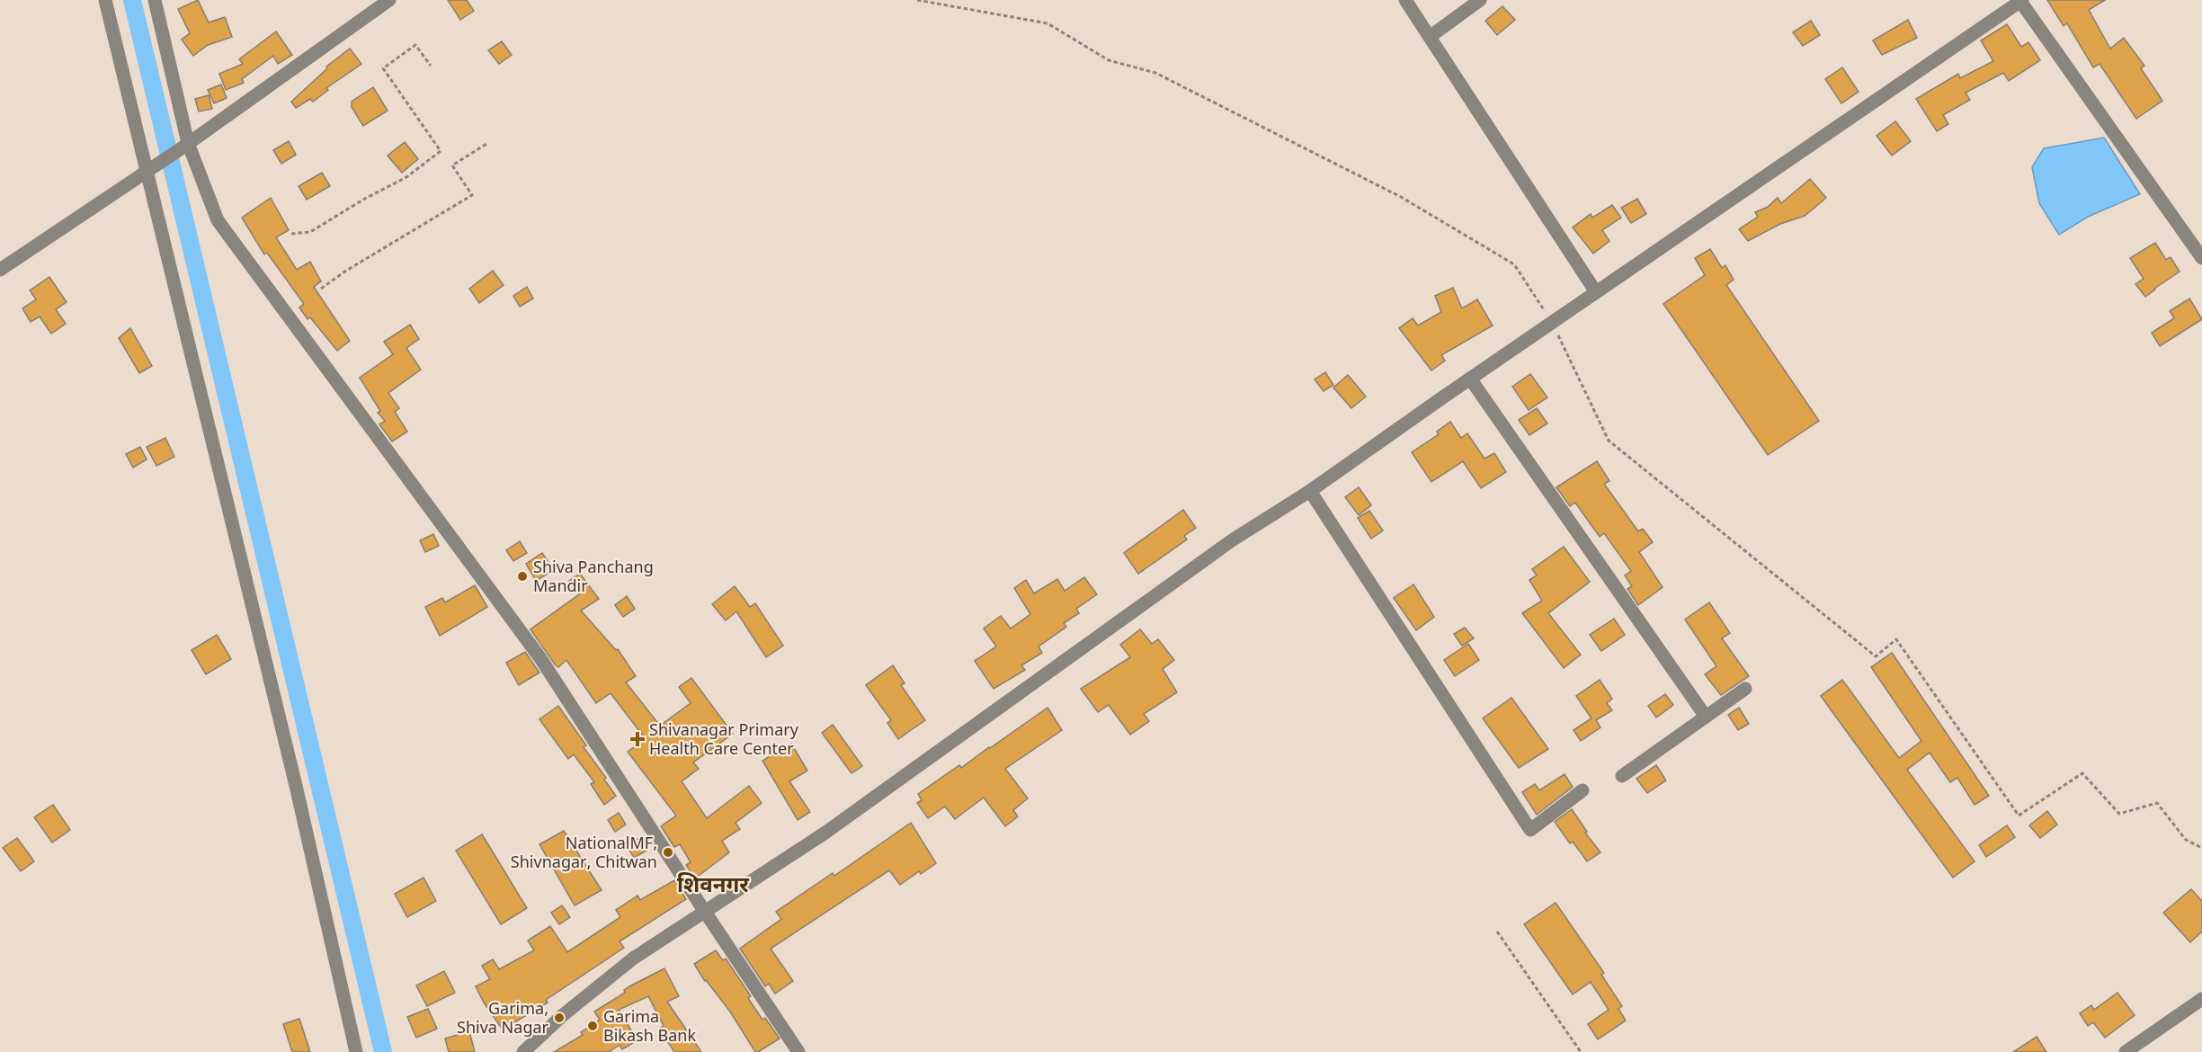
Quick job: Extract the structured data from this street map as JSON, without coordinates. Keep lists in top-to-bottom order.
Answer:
{
  "districts": ["शिवनगर"],
  "places": {
    "other": [
      "Shiva Panchang Mandir",
      "NationalMF, Shivnagar, Chitwan",
      "Garima, Shiva Nagar",
      "Garima Bikash Bank"
    ],
    "health": ["Shivanagar Primary Health Care Center"]
  }
}
